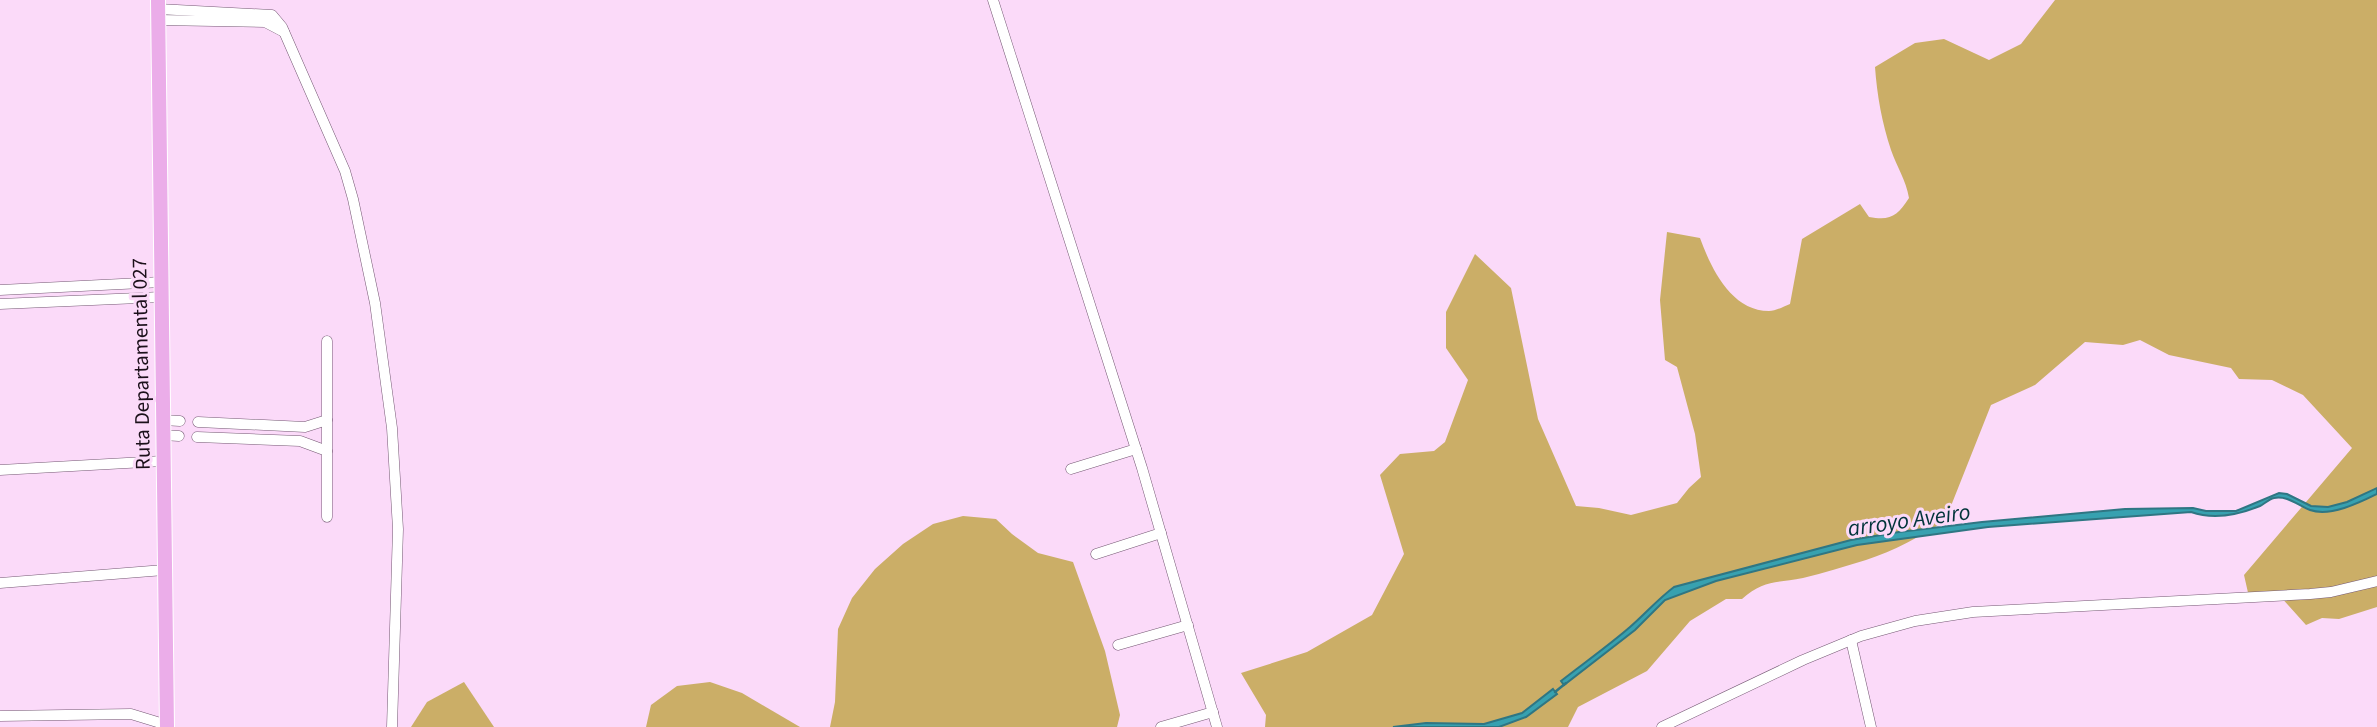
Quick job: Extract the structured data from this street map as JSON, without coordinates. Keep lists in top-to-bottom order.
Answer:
{
  "streets": {
    "main road": ["Ruta Departamental 027"]
  },
  "water": ["arroyo Aveiro"]
}
